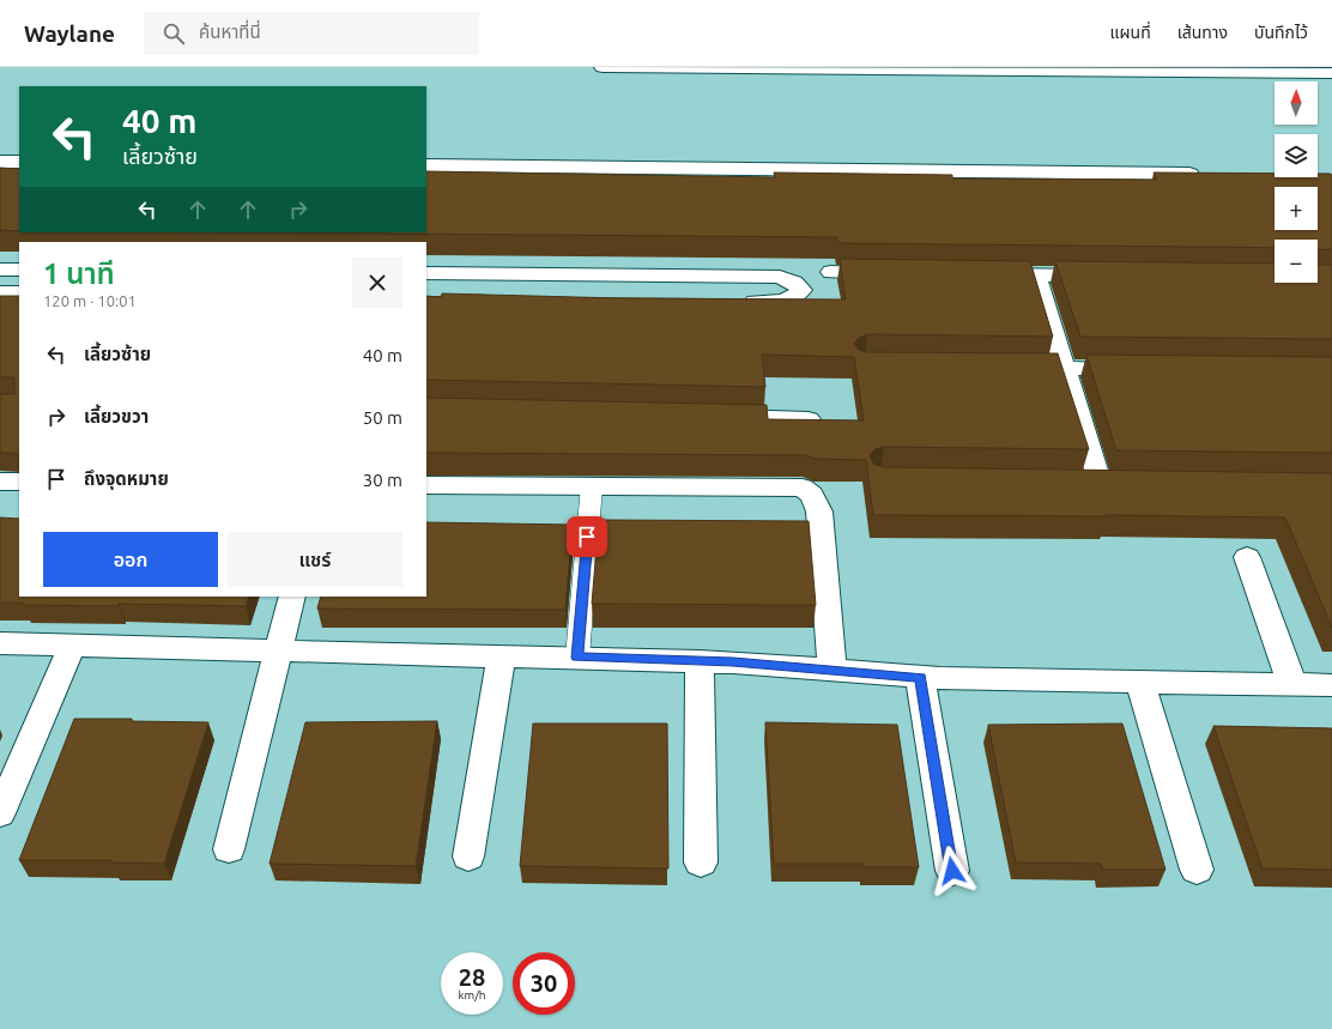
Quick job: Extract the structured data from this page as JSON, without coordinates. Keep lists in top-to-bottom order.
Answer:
{
  "north": "top",
  "page": {
    "header": "Waylane",
    "search": "ค้นหาที่นี่",
    "nav": ["แผนที่", "เส้นทาง", "บันทึกไว้"],
    "map_buttons": ["+", "−"],
    "turn": ["40 m", "เลี้ยวซ้าย"],
    "heading": ["1 นาที", "120 m · 10:01"],
    "list": [
      {
        "name": "เลี้ยวซ้าย",
        "value": "40 m"
      },
      {
        "name": "เลี้ยวขวา",
        "value": "50 m"
      },
      {
        "name": "ถึงจุดหมาย",
        "value": "30 m"
      }
    ],
    "buttons": ["ออก", "แชร์"],
    "speed": "28 km/h",
    "limit": "30"
  }
}
